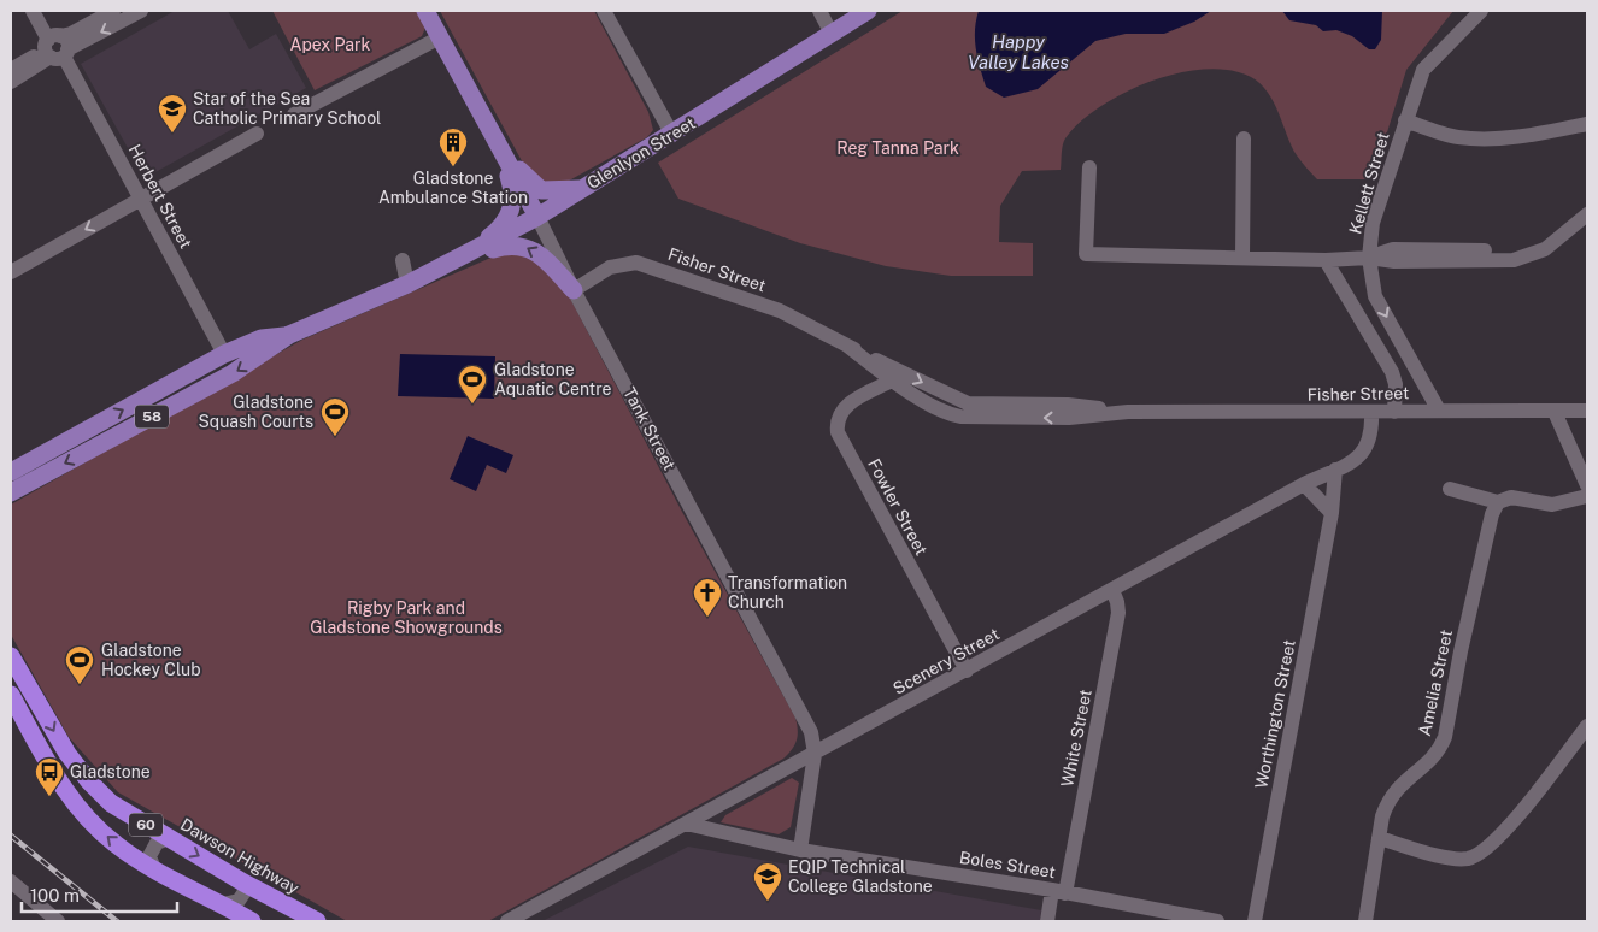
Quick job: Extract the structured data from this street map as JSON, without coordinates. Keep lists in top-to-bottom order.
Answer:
{
  "streets": {
    "highway": ["60", "Dawson Highway"],
    "main road": ["Glenlyon Street", "58", "Tank Street"],
    "street": [
      "Kellett Street",
      "Herbert Street",
      "Fisher Street",
      "Fowler Street",
      "Scenery Street",
      "Amelia Street",
      "Worthington Street",
      "White Street",
      "Boles Street"
    ]
  },
  "crossings": [
    ["Glenlyon Street", "Herbert Street"],
    ["Glenlyon Street", "Tank Street"],
    ["Kellett Street", "Fisher Street"],
    ["Fisher Street", "Tank Street"],
    ["Fisher Street", "Fowler Street"],
    ["Fisher Street", "Scenery Street"],
    ["Tank Street", "Scenery Street"],
    ["Fowler Street", "Scenery Street"],
    ["Scenery Street", "Worthington Street"],
    ["Scenery Street", "White Street"],
    ["Scenery Street", "Boles Street"],
    ["White Street", "Boles Street"]
  ],
  "water": ["Happy Valley Lakes"],
  "parks": ["Apex Park", "Reg Tanna Park", "Rigby Park and Gladstone Showgrounds"],
  "places": {
    "school or university": ["Star of the Sea Catholic Primary School", "EQIP Technical College Gladstone"],
    "building": ["Gladstone Ambulance Station"],
    "sports": ["Gladstone Aquatic Centre", "Gladstone Squash Courts", "Gladstone Hockey Club"],
    "church": ["Transformation Church"],
    "bus stop": ["Gladstone"]
  },
  "scale_bar": "100 m"
}
